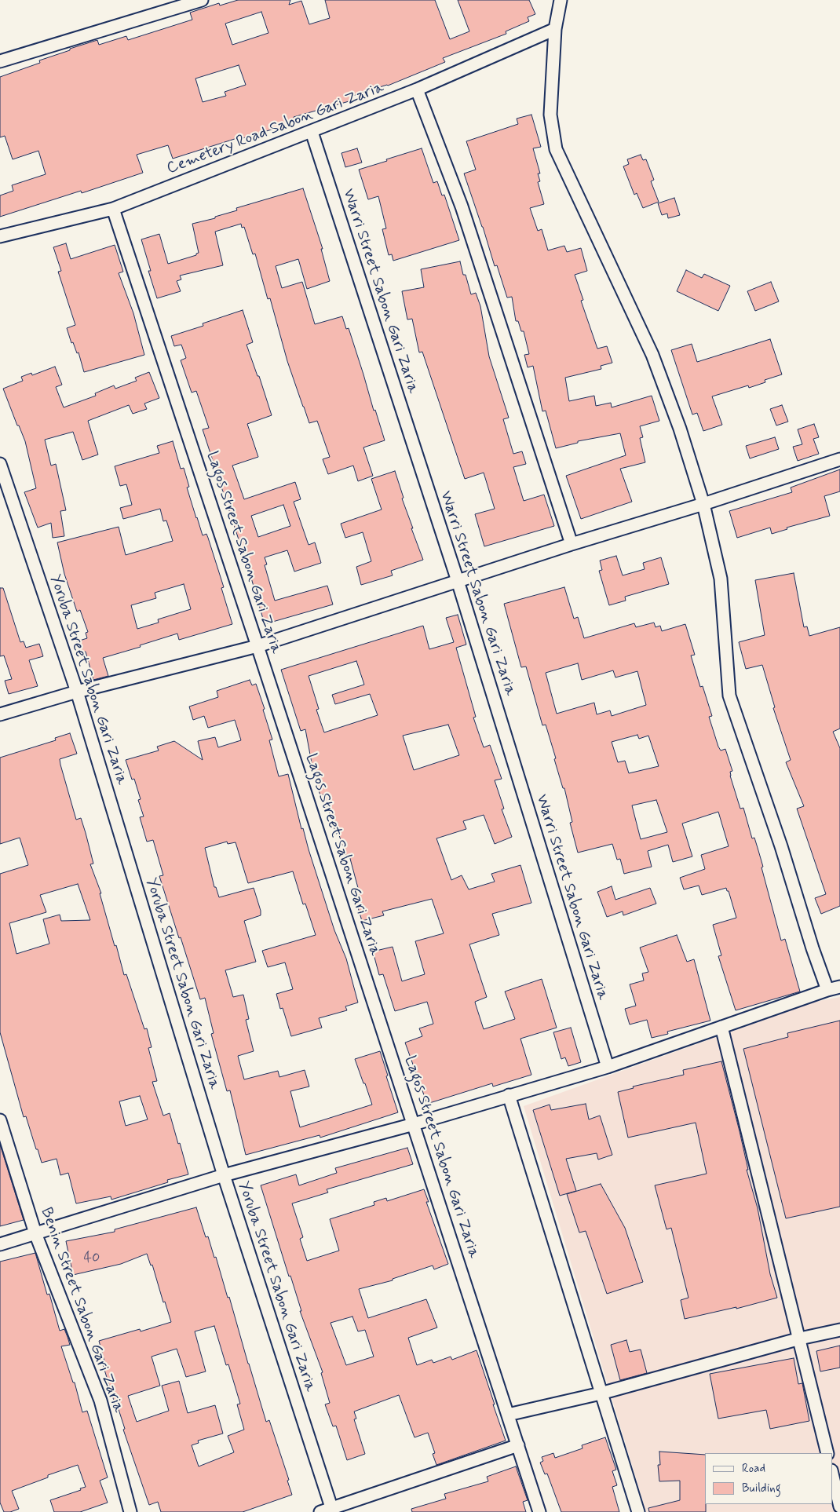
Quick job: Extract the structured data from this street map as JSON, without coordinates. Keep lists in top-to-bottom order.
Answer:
{
  "streets": {
    "street": [
      "Cemetery Road Sabon Gari Zaria",
      "Warri Street Sabon Gari Zaria",
      "Lagos Street Sabon Gari Zaria",
      "Yoruba Street Sabon Gari Zaria",
      "Benin Street Sabon Gari Zaria"
    ]
  },
  "crossings": [
    ["Cemetery Road Sabon Gari Zaria", "Warri Street Sabon Gari Zaria"],
    ["Cemetery Road Sabon Gari Zaria", "Lagos Street Sabon Gari Zaria"]
  ],
  "house_numbers": ["40"],
  "legend": ["Road", "Building"]
}
